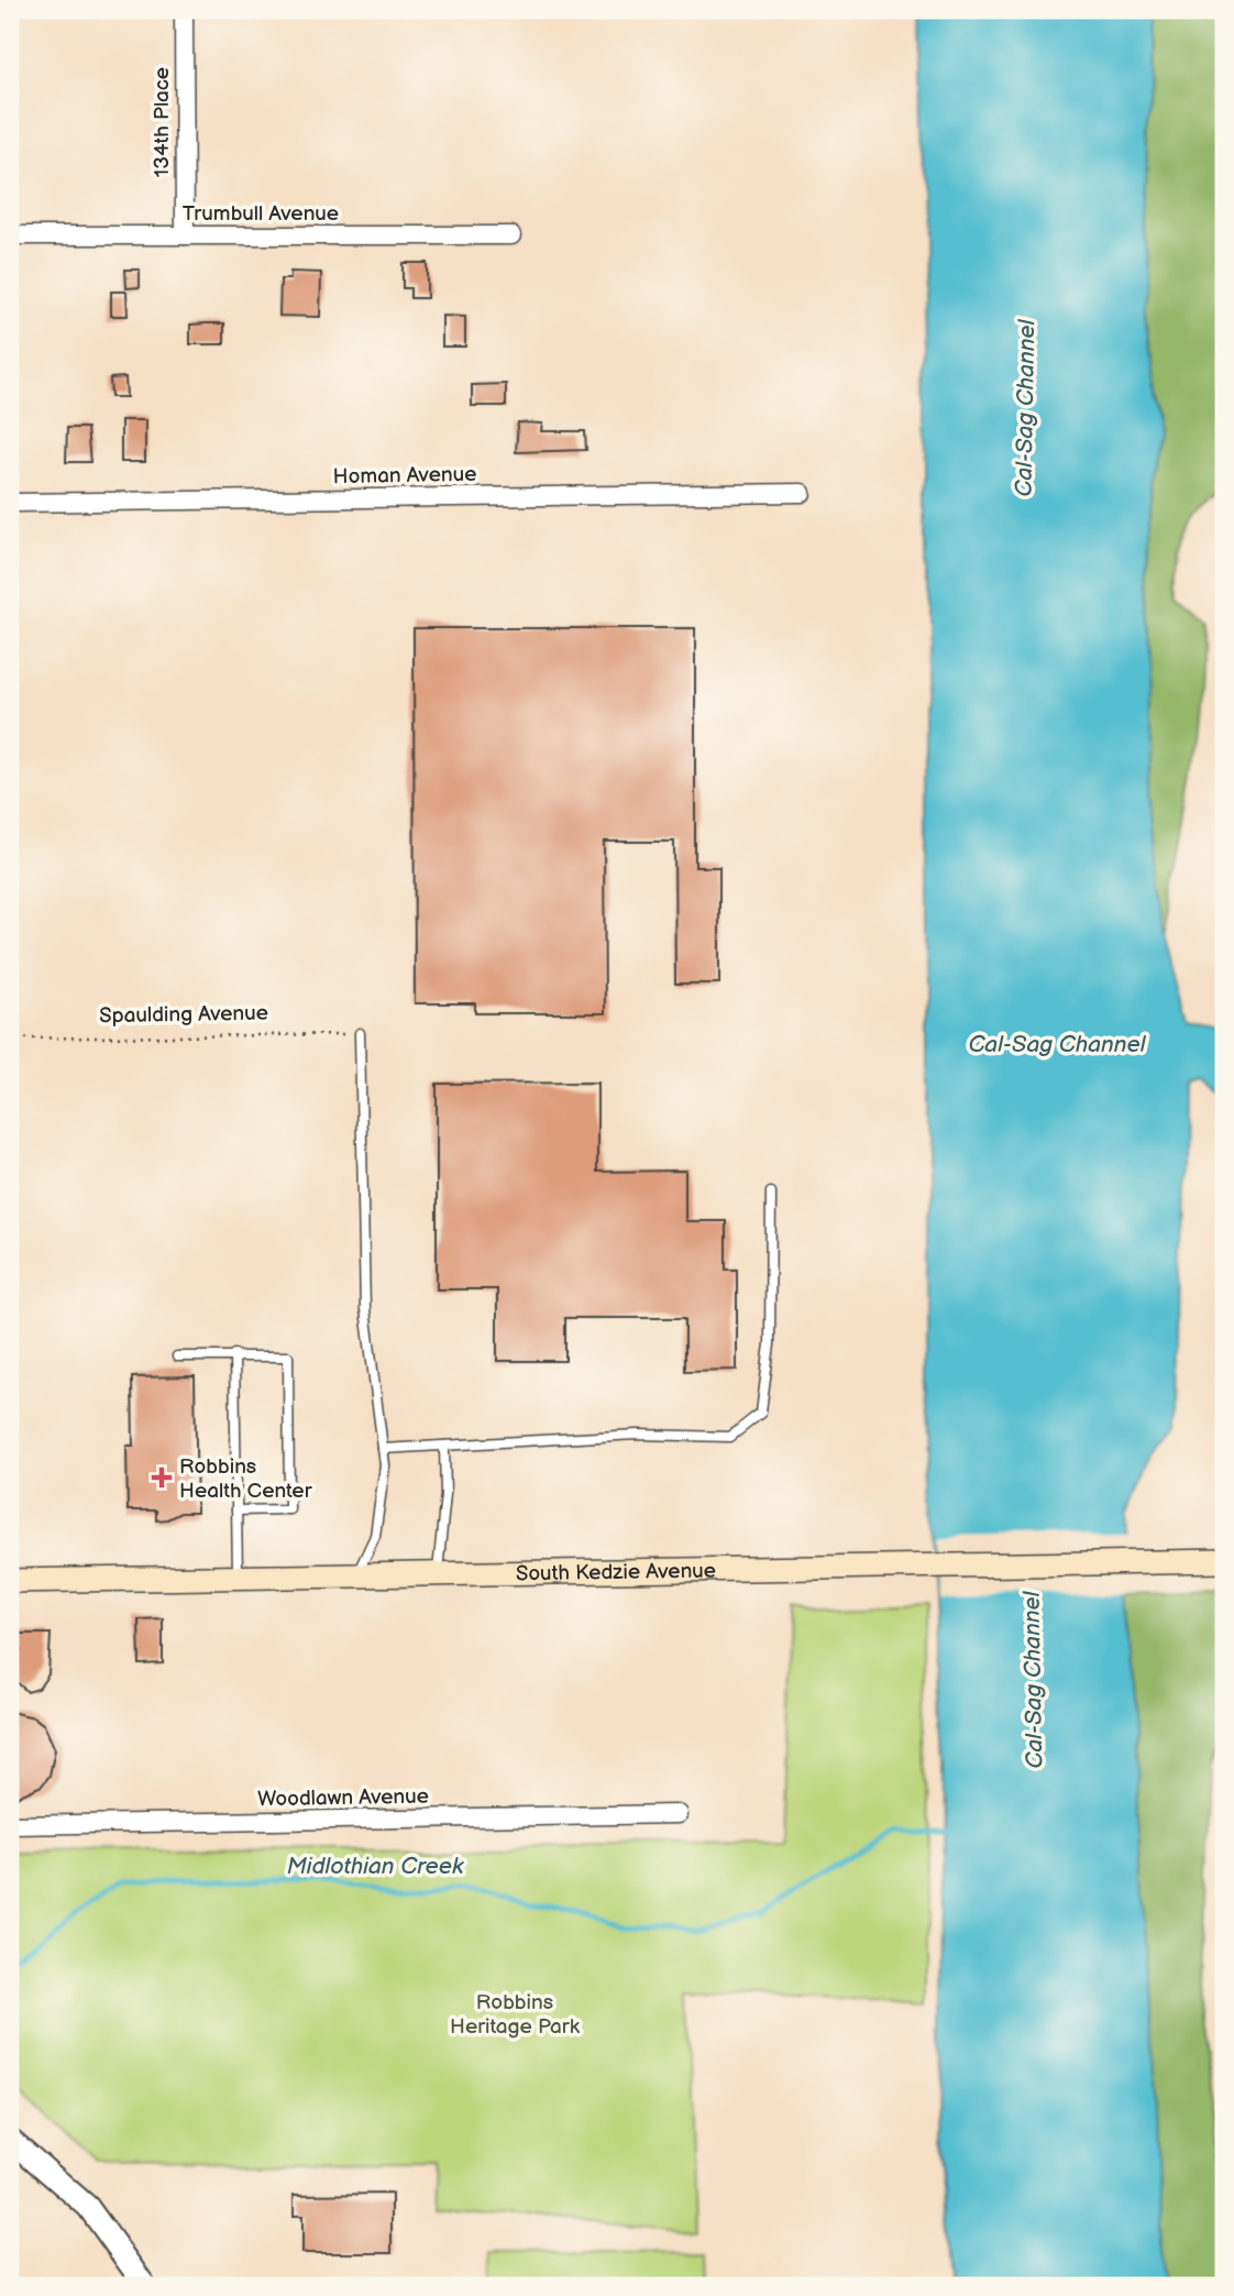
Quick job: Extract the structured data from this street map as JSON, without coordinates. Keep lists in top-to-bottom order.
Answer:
{
  "streets": {
    "main road": ["South Kedzie Avenue"],
    "street": [
      "134th Place",
      "Trumbull Avenue",
      "Homan Avenue",
      "Woodlawn Avenue"
    ],
    "path": ["Spaulding Avenue"]
  },
  "crossings": [
    ["134th Place", "Trumbull Avenue"]
  ],
  "water": ["Cal-Sag Channel", "Midlothian Creek"],
  "parks": ["Robbins Heritage Park"],
  "places": {
    "health": ["Robbins Health Center"]
  }
}
